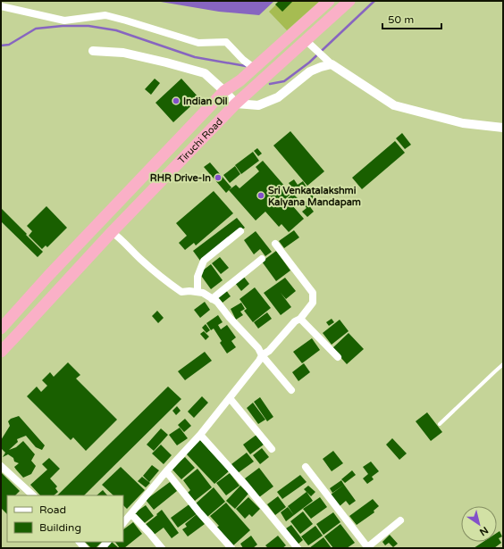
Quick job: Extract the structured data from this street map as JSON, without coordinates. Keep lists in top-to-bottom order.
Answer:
{
  "streets": {
    "highway": ["Tiruchi Road"]
  },
  "places": ["Indian Oil", "RHR Drive-In", "Sri Venkatalakshmi Kalyana Mandapam"],
  "legend": ["Road", "Building"],
  "scale_bar": "50 m",
  "north": "bottom right"
}
